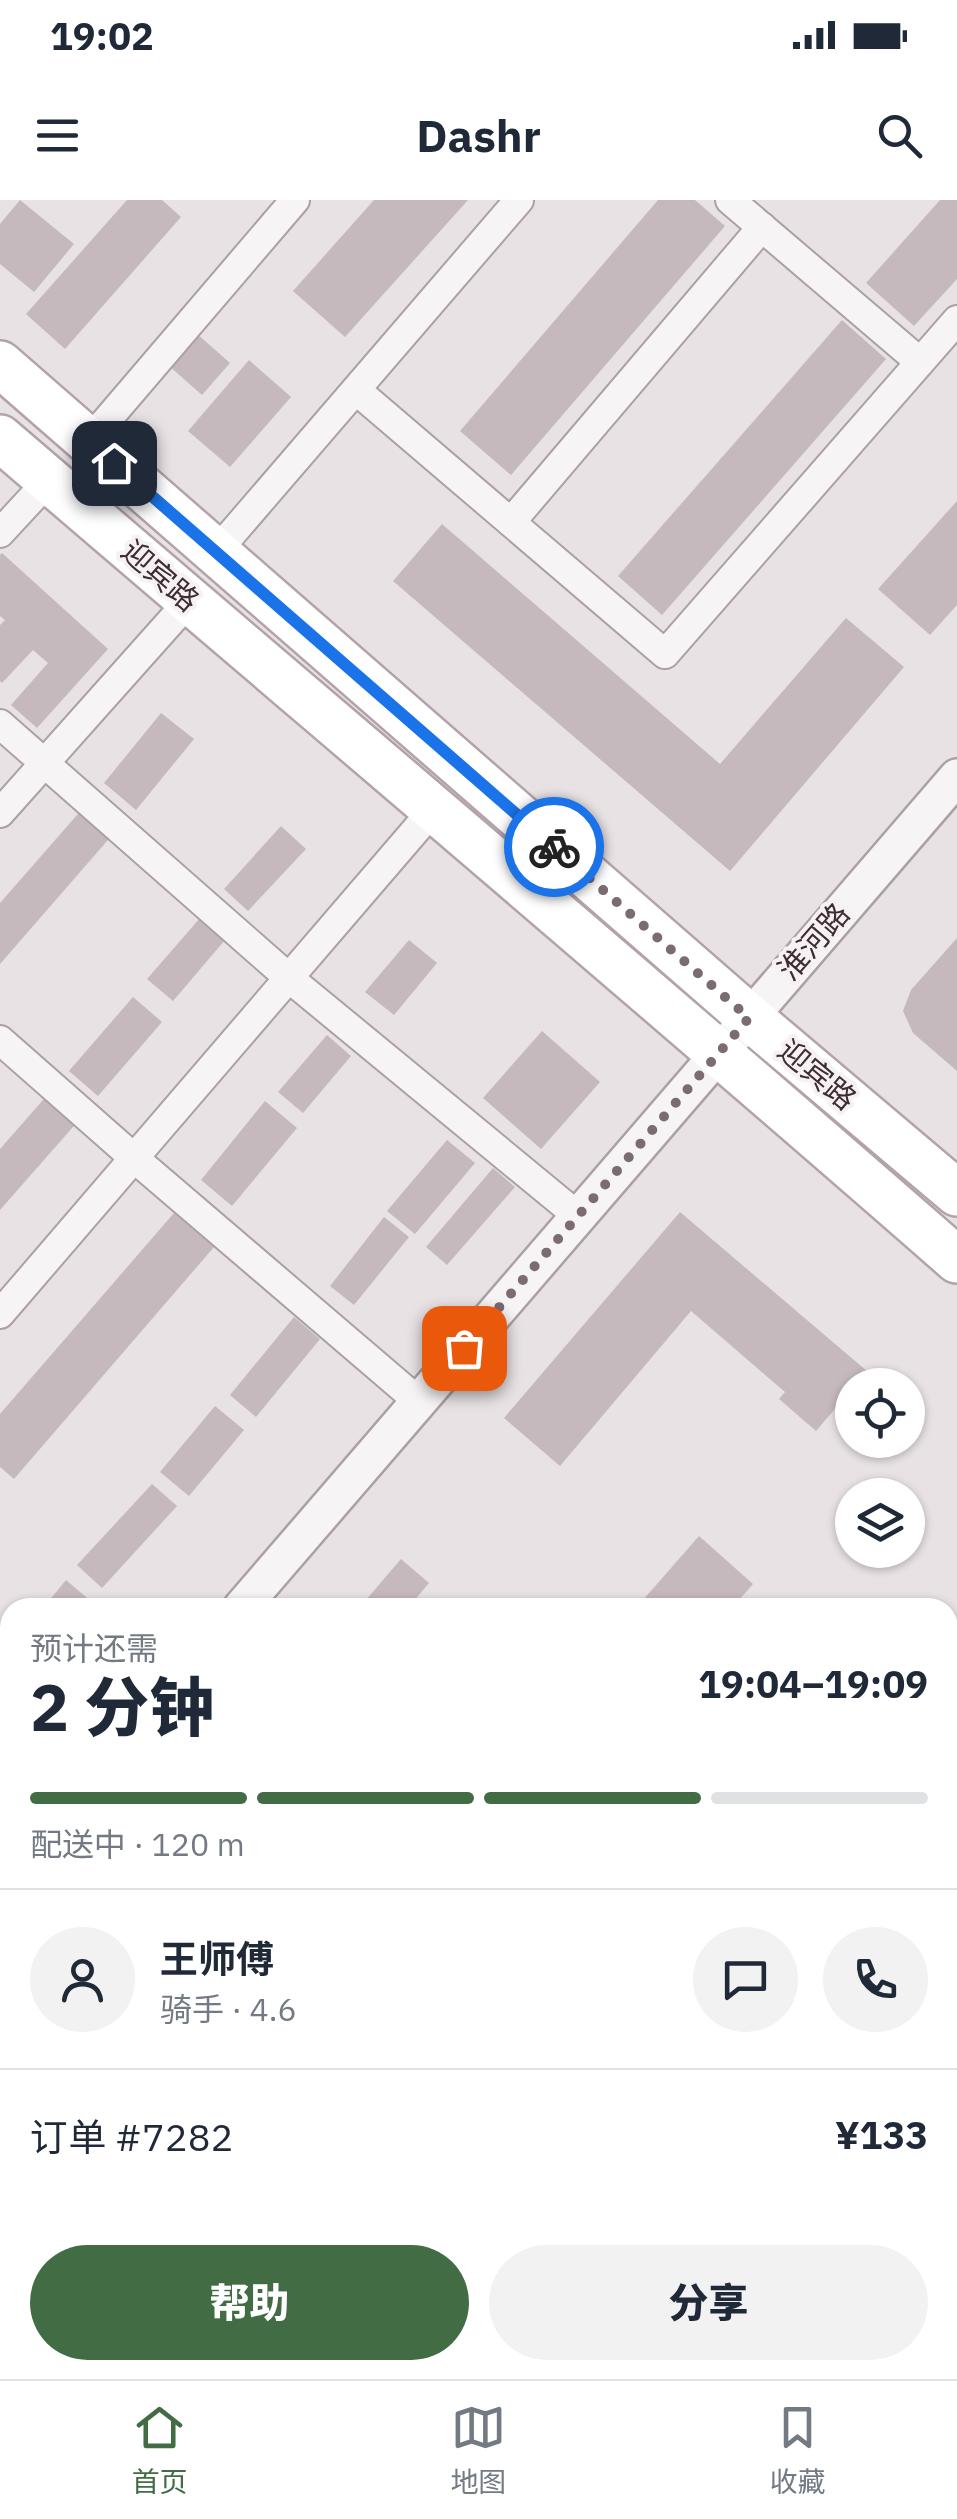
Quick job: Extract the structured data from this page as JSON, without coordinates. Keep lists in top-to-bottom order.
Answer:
{
  "streets": {
    "main road": ["迎宾路"],
    "street": ["淮河路"]
  },
  "crossings": [
    ["迎宾路", "淮河路"]
  ],
  "page": {
    "status": "19:02",
    "header": "Dashr",
    "heading": ["2 分钟", "预计还需", "19:04–19:09"],
    "panel": [
      "王师傅",
      "骑手 · 4.6",
      "订单 #7282",
      "¥133"
    ],
    "bar": "配送中 · 120 m",
    "buttons": ["帮助", "分享"],
    "tabs": ["首页", "地图", "收藏"]
  }
}
